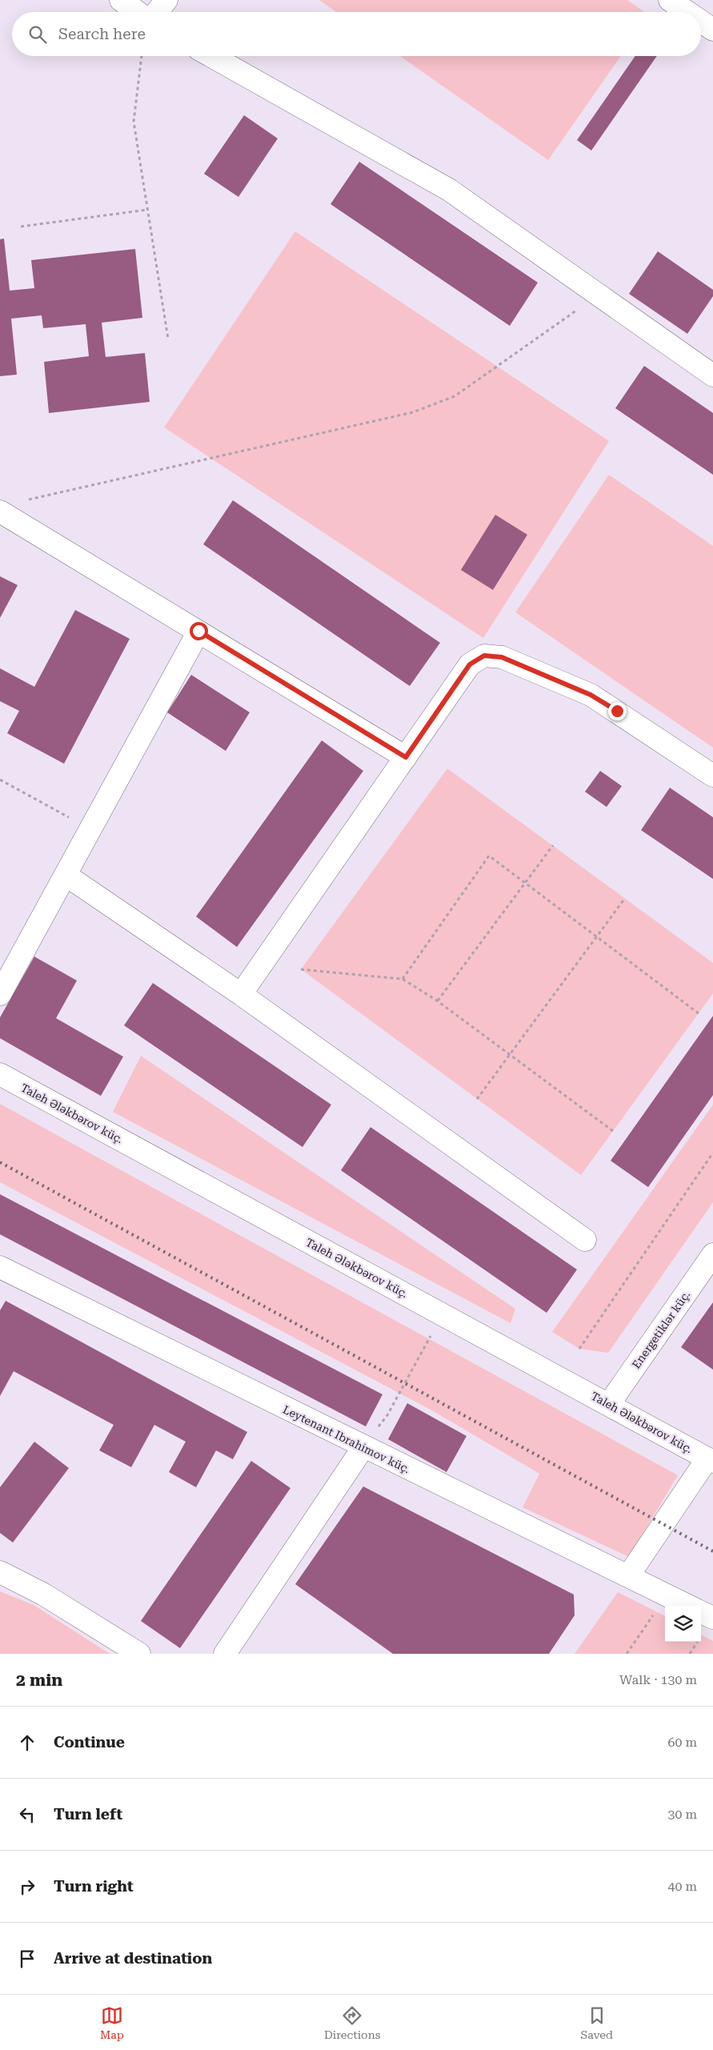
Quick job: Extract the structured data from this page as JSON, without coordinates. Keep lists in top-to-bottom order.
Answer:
{
  "streets": {
    "street": ["Taleh Ələkbərov küç.", "Energetiklər küç.", "Leytenant Ibrahimov küç."]
  },
  "crossings": [
    ["Taleh Ələkbərov küç.", "Energetiklər küç."]
  ],
  "page": {
    "search": "Search here",
    "heading": ["2 min", "Walk · 130 m"],
    "list": [
      ["Continue", "60 m"],
      ["Turn left", "30 m"],
      ["Turn right", "40 m"],
      "Arrive at destination"
    ],
    "nav": ["Map", "Directions", "Saved"]
  }
}
